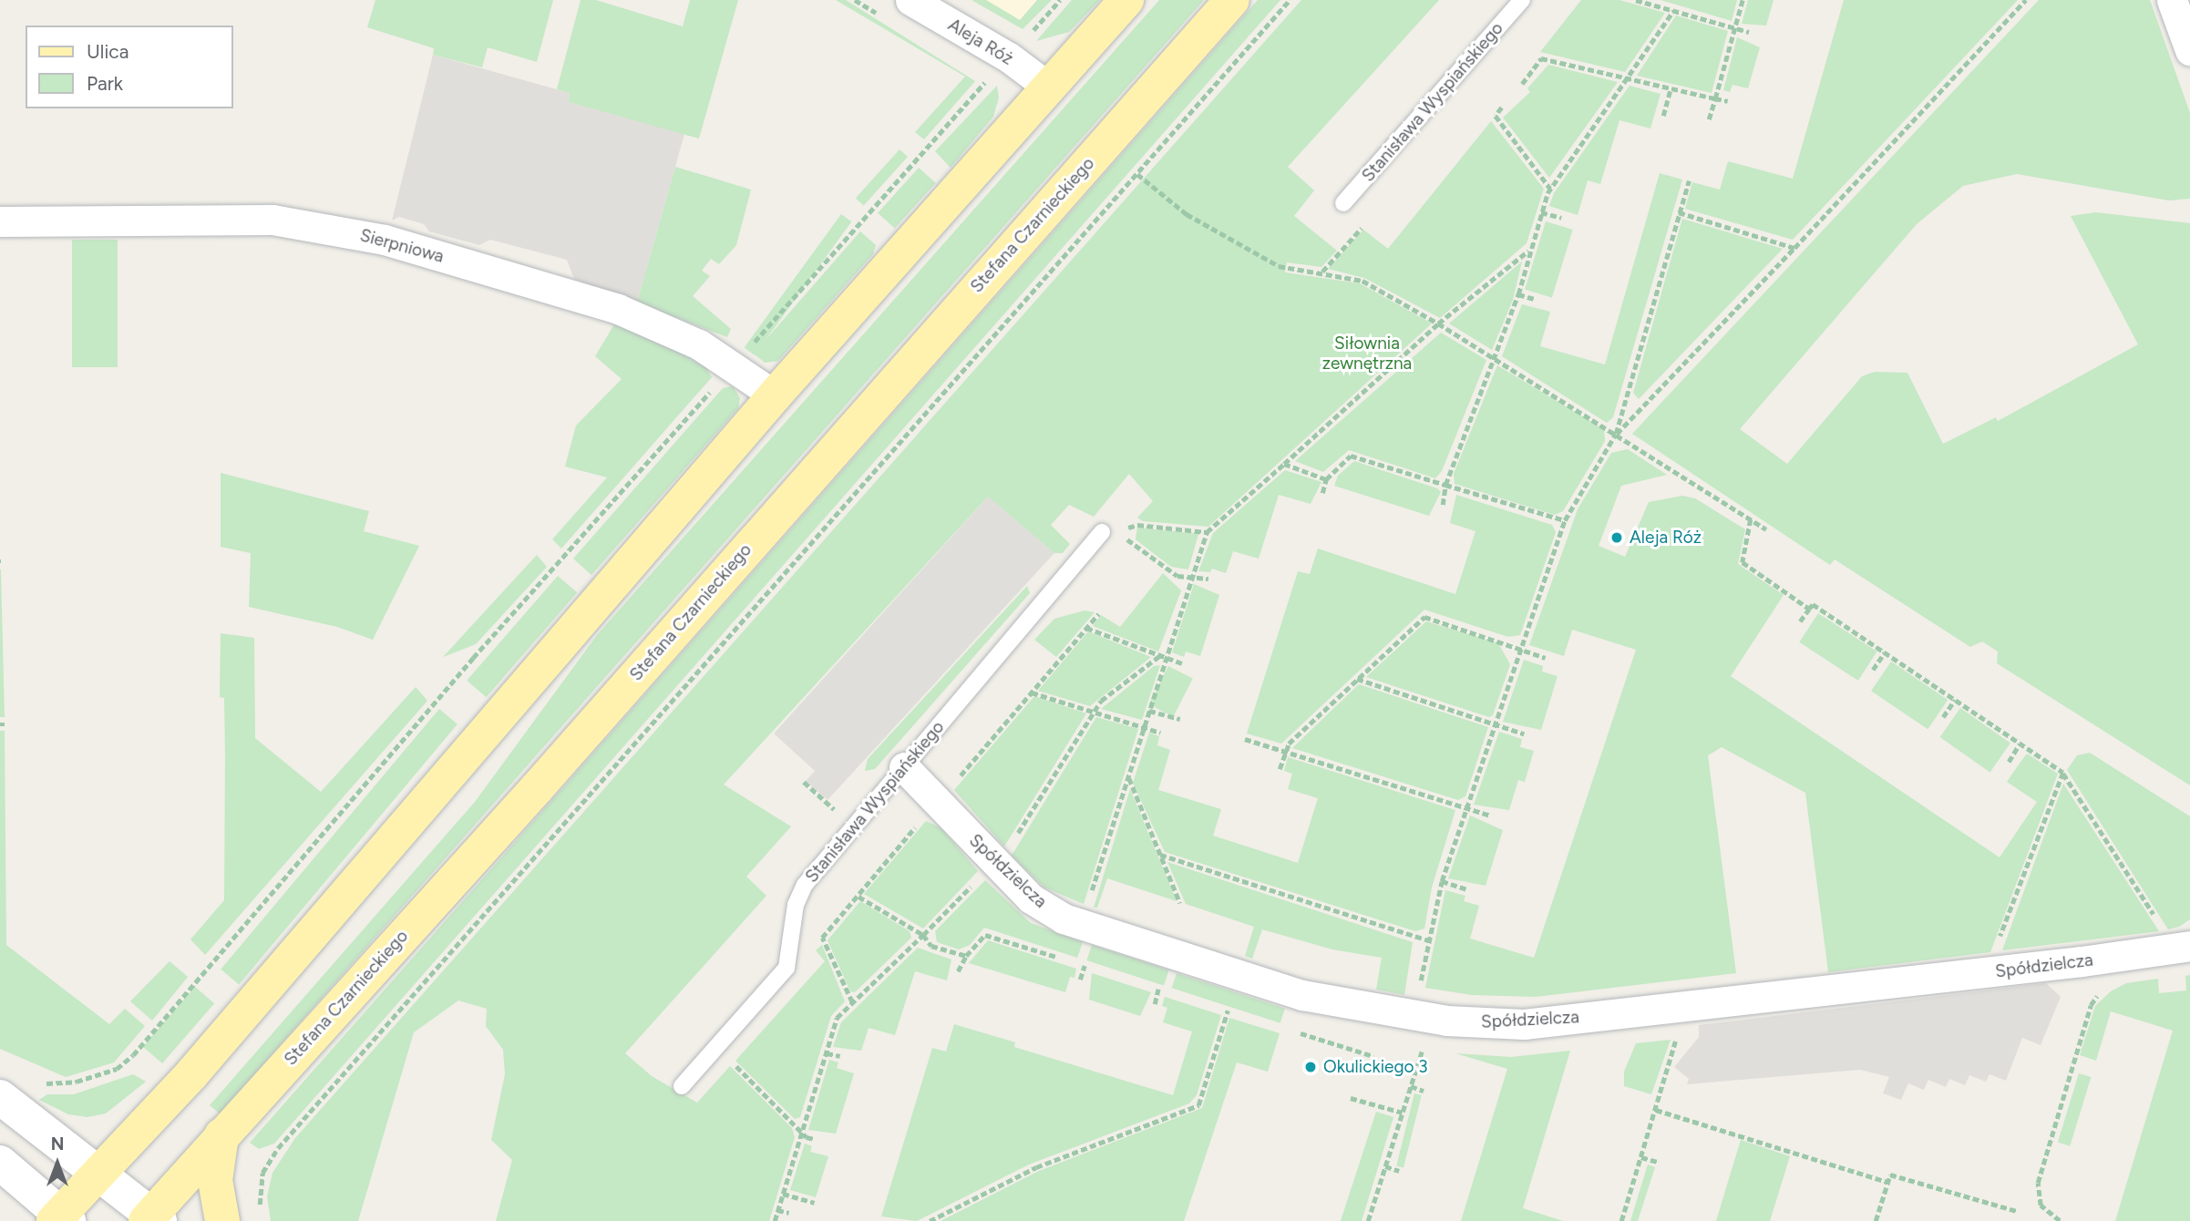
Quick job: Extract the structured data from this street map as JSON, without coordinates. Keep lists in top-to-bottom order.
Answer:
{
  "streets": {
    "main road": ["Stefana Czarnieckiego"],
    "street": ["Aleja Róż", "Sierpniowa", "Spółdzielcza"],
    "lane": ["Stanisława Wyspiańskiego"]
  },
  "crossings": [
    ["Stanisława Wyspiańskiego", "Spółdzielcza"]
  ],
  "parks": ["Siłownia zewnętrzna"],
  "places": ["Aleja Róż", "Okulickiego 3"],
  "legend": ["Ulica", "Park"],
  "north": "top"
}
